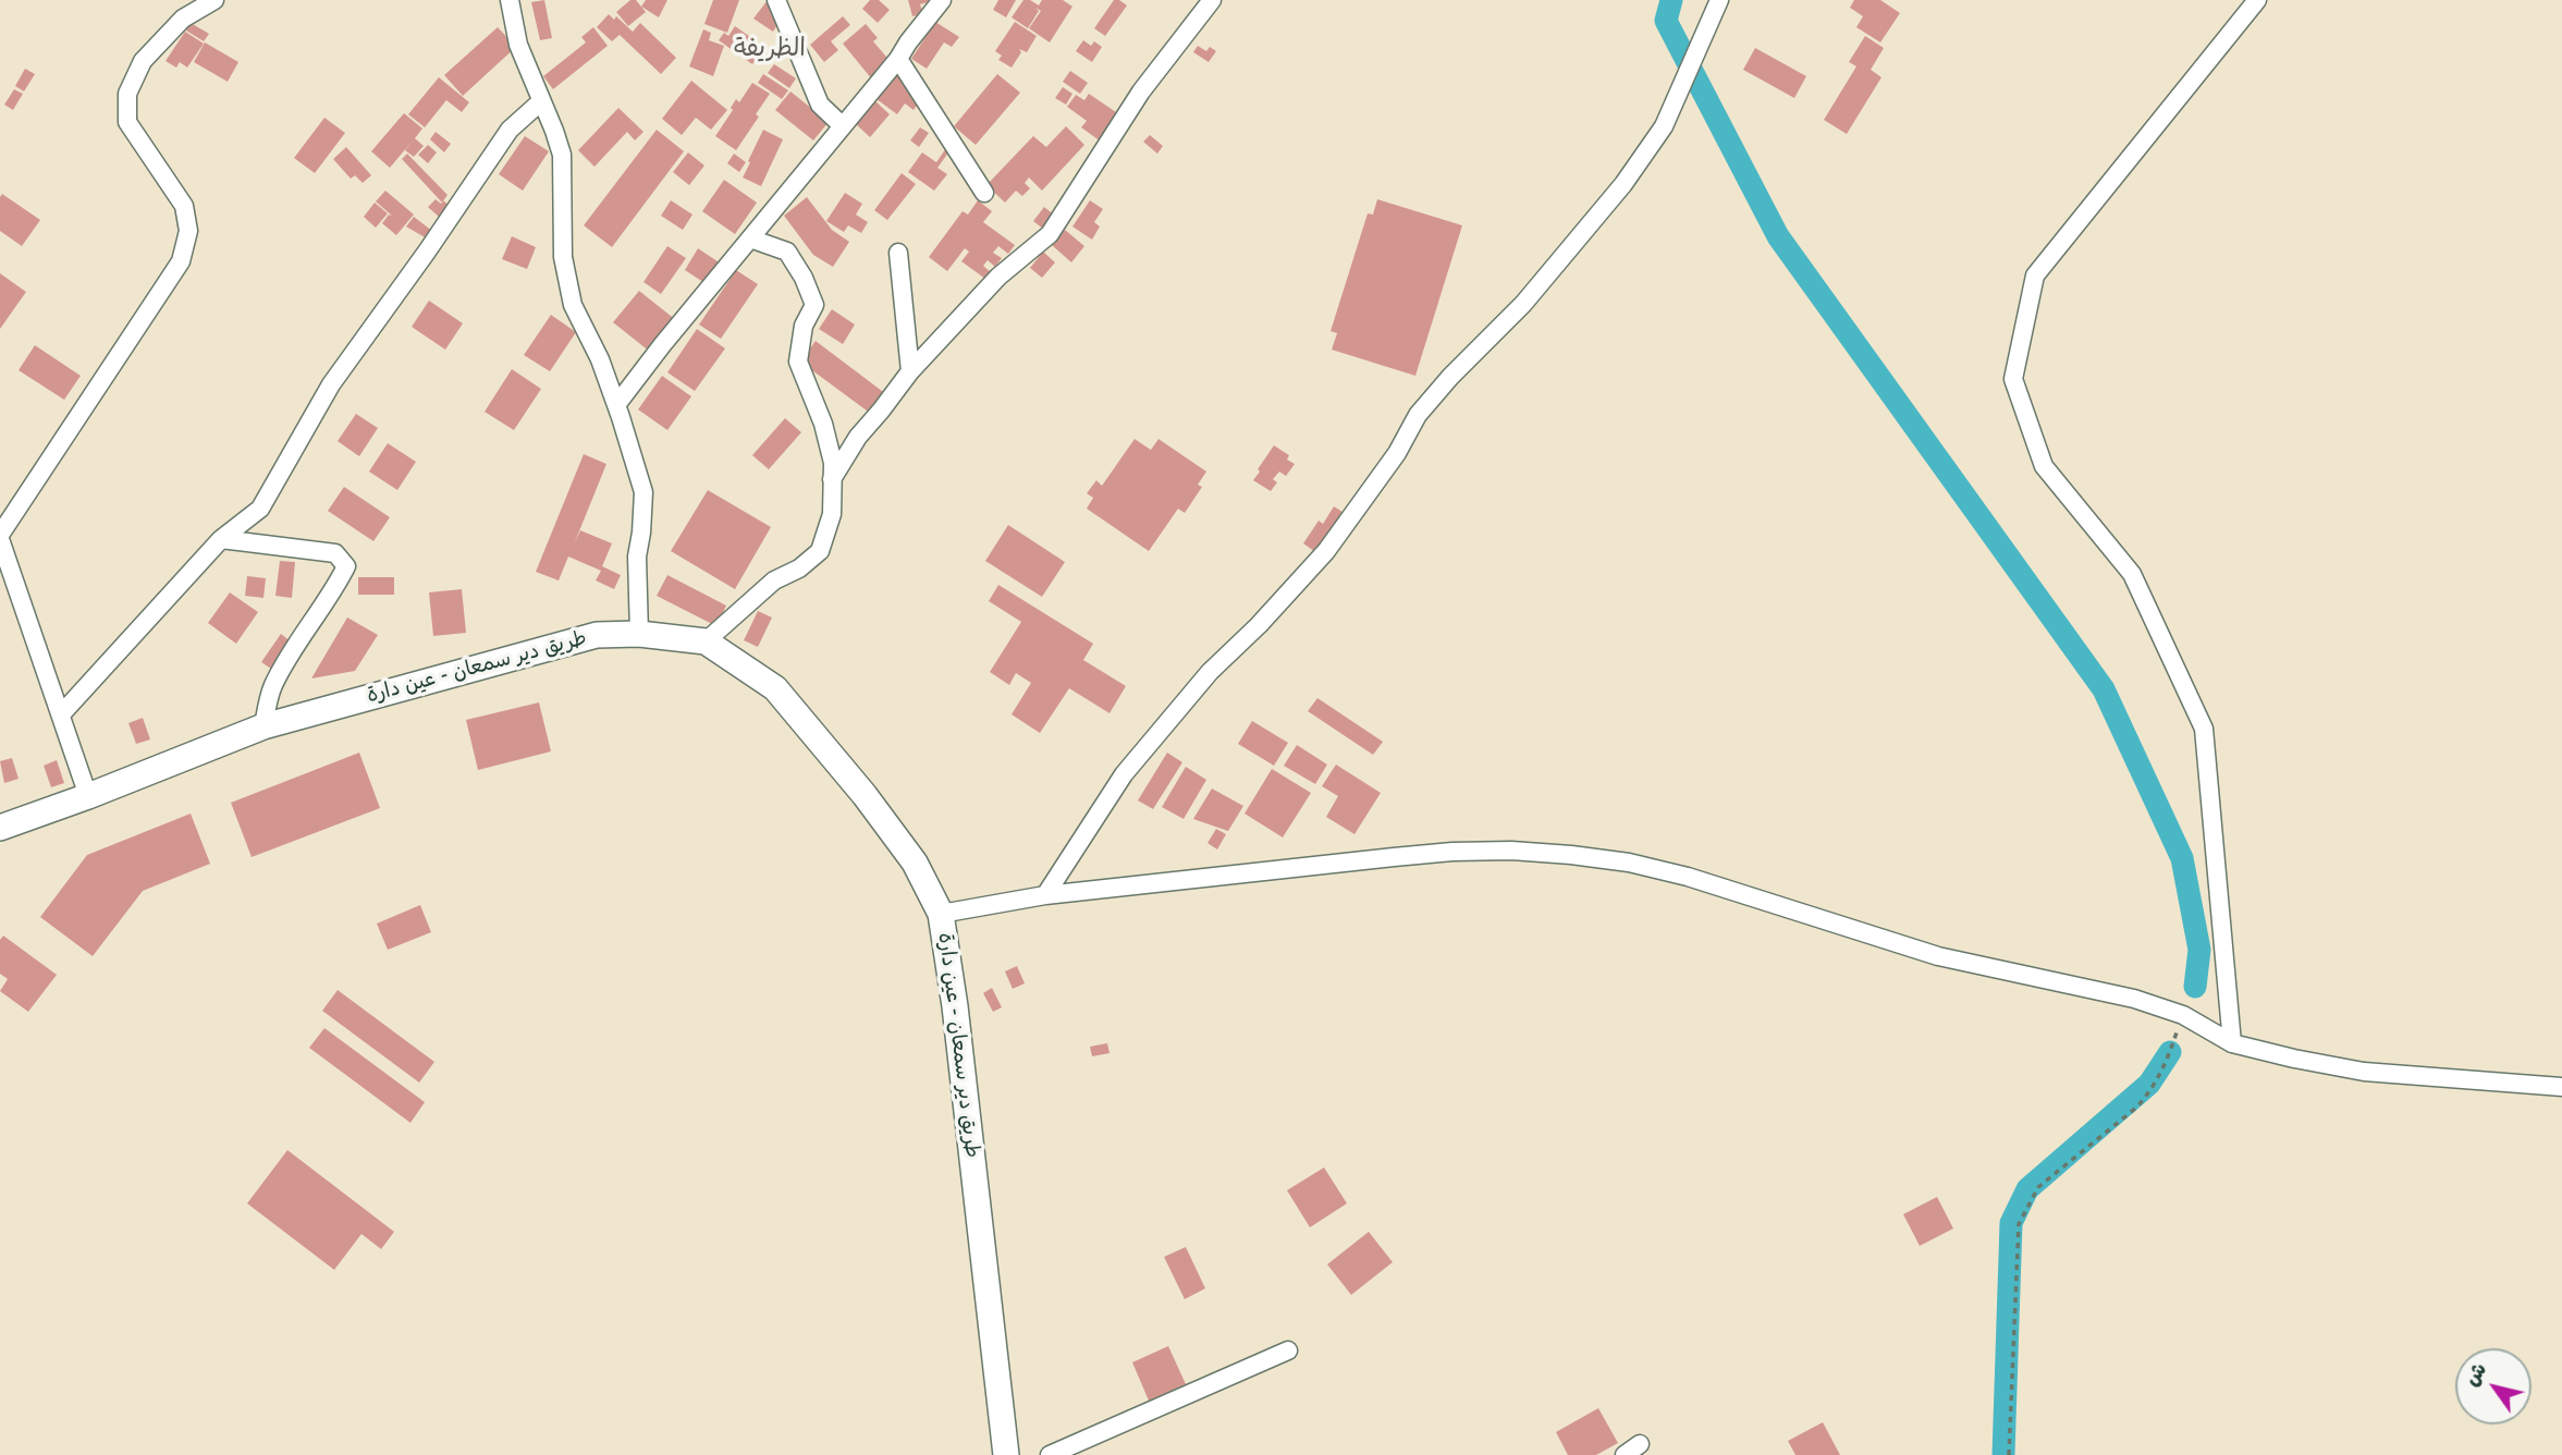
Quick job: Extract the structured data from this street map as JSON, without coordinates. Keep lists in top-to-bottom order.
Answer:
{
  "streets": {
    "main road": ["طريق دير سمعان - عين دارة"]
  },
  "districts": ["الظريفة"],
  "north": "top left"
}
